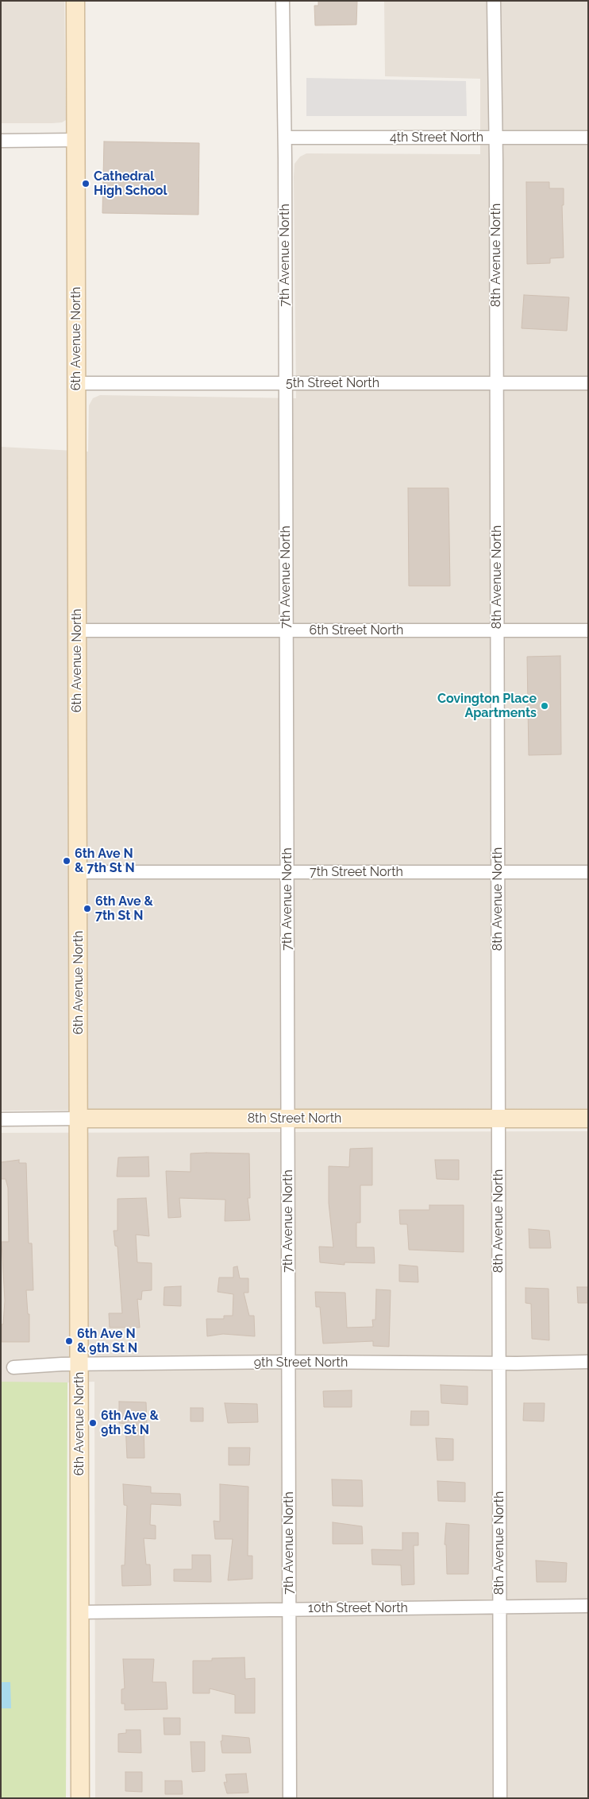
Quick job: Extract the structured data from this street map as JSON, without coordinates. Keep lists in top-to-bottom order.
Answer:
{
  "streets": {
    "street": [
      "4th Street North",
      "7th Avenue North",
      "8th Avenue North",
      "6th Avenue North",
      "5th Street North",
      "6th Street North",
      "7th Street North",
      "8th Street North",
      "9th Street North",
      "10th Street North"
    ]
  },
  "crossings": [
    ["4th Street North", "7th Avenue North"],
    ["4th Street North", "8th Avenue North"],
    ["7th Avenue North", "5th Street North"],
    ["7th Avenue North", "6th Street North"],
    ["7th Avenue North", "7th Street North"],
    ["7th Avenue North", "8th Street North"],
    ["7th Avenue North", "9th Street North"],
    ["7th Avenue North", "10th Street North"],
    ["8th Avenue North", "5th Street North"],
    ["8th Avenue North", "6th Street North"],
    ["8th Avenue North", "7th Street North"],
    ["8th Avenue North", "8th Street North"],
    ["8th Avenue North", "9th Street North"],
    ["8th Avenue North", "10th Street North"],
    ["6th Avenue North", "5th Street North"],
    ["6th Avenue North", "6th Street North"],
    ["6th Avenue North", "7th Street North"],
    ["6th Avenue North", "8th Street North"],
    ["6th Avenue North", "9th Street North"],
    ["6th Avenue North", "10th Street North"]
  ],
  "places": [
    "Cathedral High School",
    "Covington Place Apartments",
    "6th Ave N & 7th St N",
    "6th Ave & 7th St N",
    "6th Ave N & 9th St N",
    "6th Ave & 9th St N"
  ]
}
